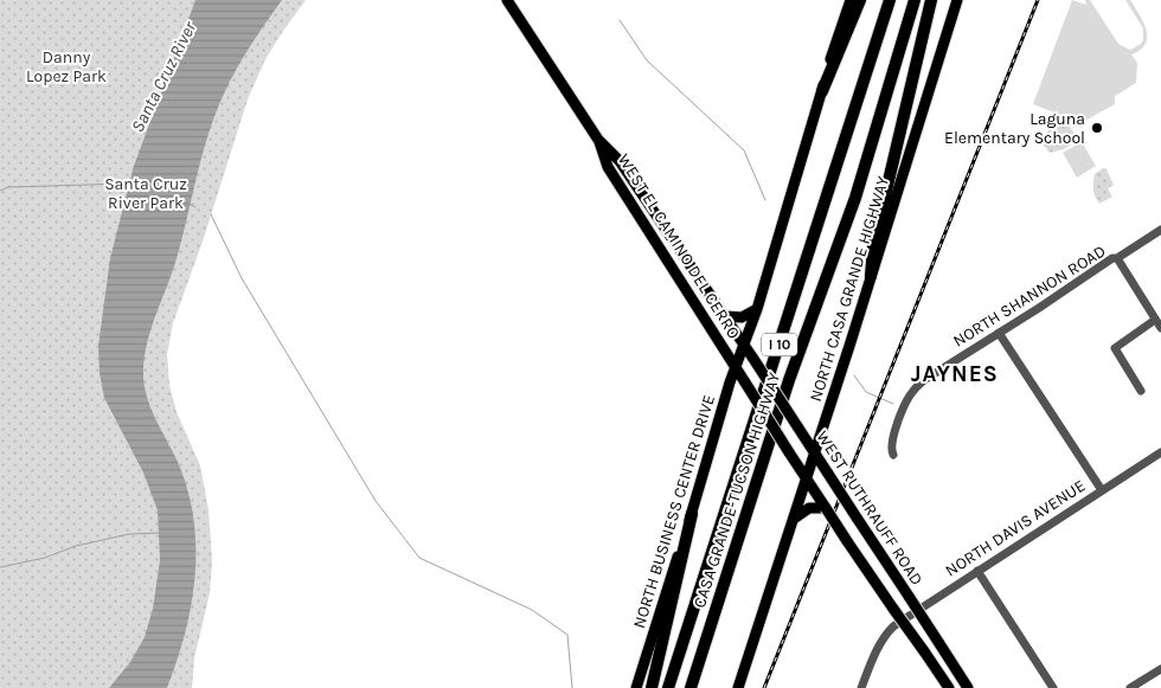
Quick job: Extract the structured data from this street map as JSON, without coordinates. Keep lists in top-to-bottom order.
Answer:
{
  "streets": {
    "highway": ["I 10", "CASA GRANDE-TUCSON HIGHWAY"],
    "main road": [
      "WEST EL CAMINO DEL CERRO",
      "NORTH CASA GRANDE HIGHWAY",
      "WEST RUTHRAUFF ROAD",
      "NORTH BUSINESS CENTER DRIVE"
    ],
    "street": ["NORTH SHANNON ROAD", "NORTH DAVIS AVENUE"]
  },
  "crossings": [
    ["WEST EL CAMINO DEL CERRO", "WEST RUTHRAUFF ROAD"],
    ["WEST EL CAMINO DEL CERRO", "NORTH BUSINESS CENTER DRIVE"],
    ["NORTH CASA GRANDE HIGHWAY", "WEST RUTHRAUFF ROAD"],
    ["WEST RUTHRAUFF ROAD", "NORTH BUSINESS CENTER DRIVE"]
  ],
  "districts": ["JAYNES"],
  "water": ["Santa Cruz River"],
  "parks": ["Danny Lopez Park", "Santa Cruz River Park"],
  "places": ["Laguna Elementary School"]
}
